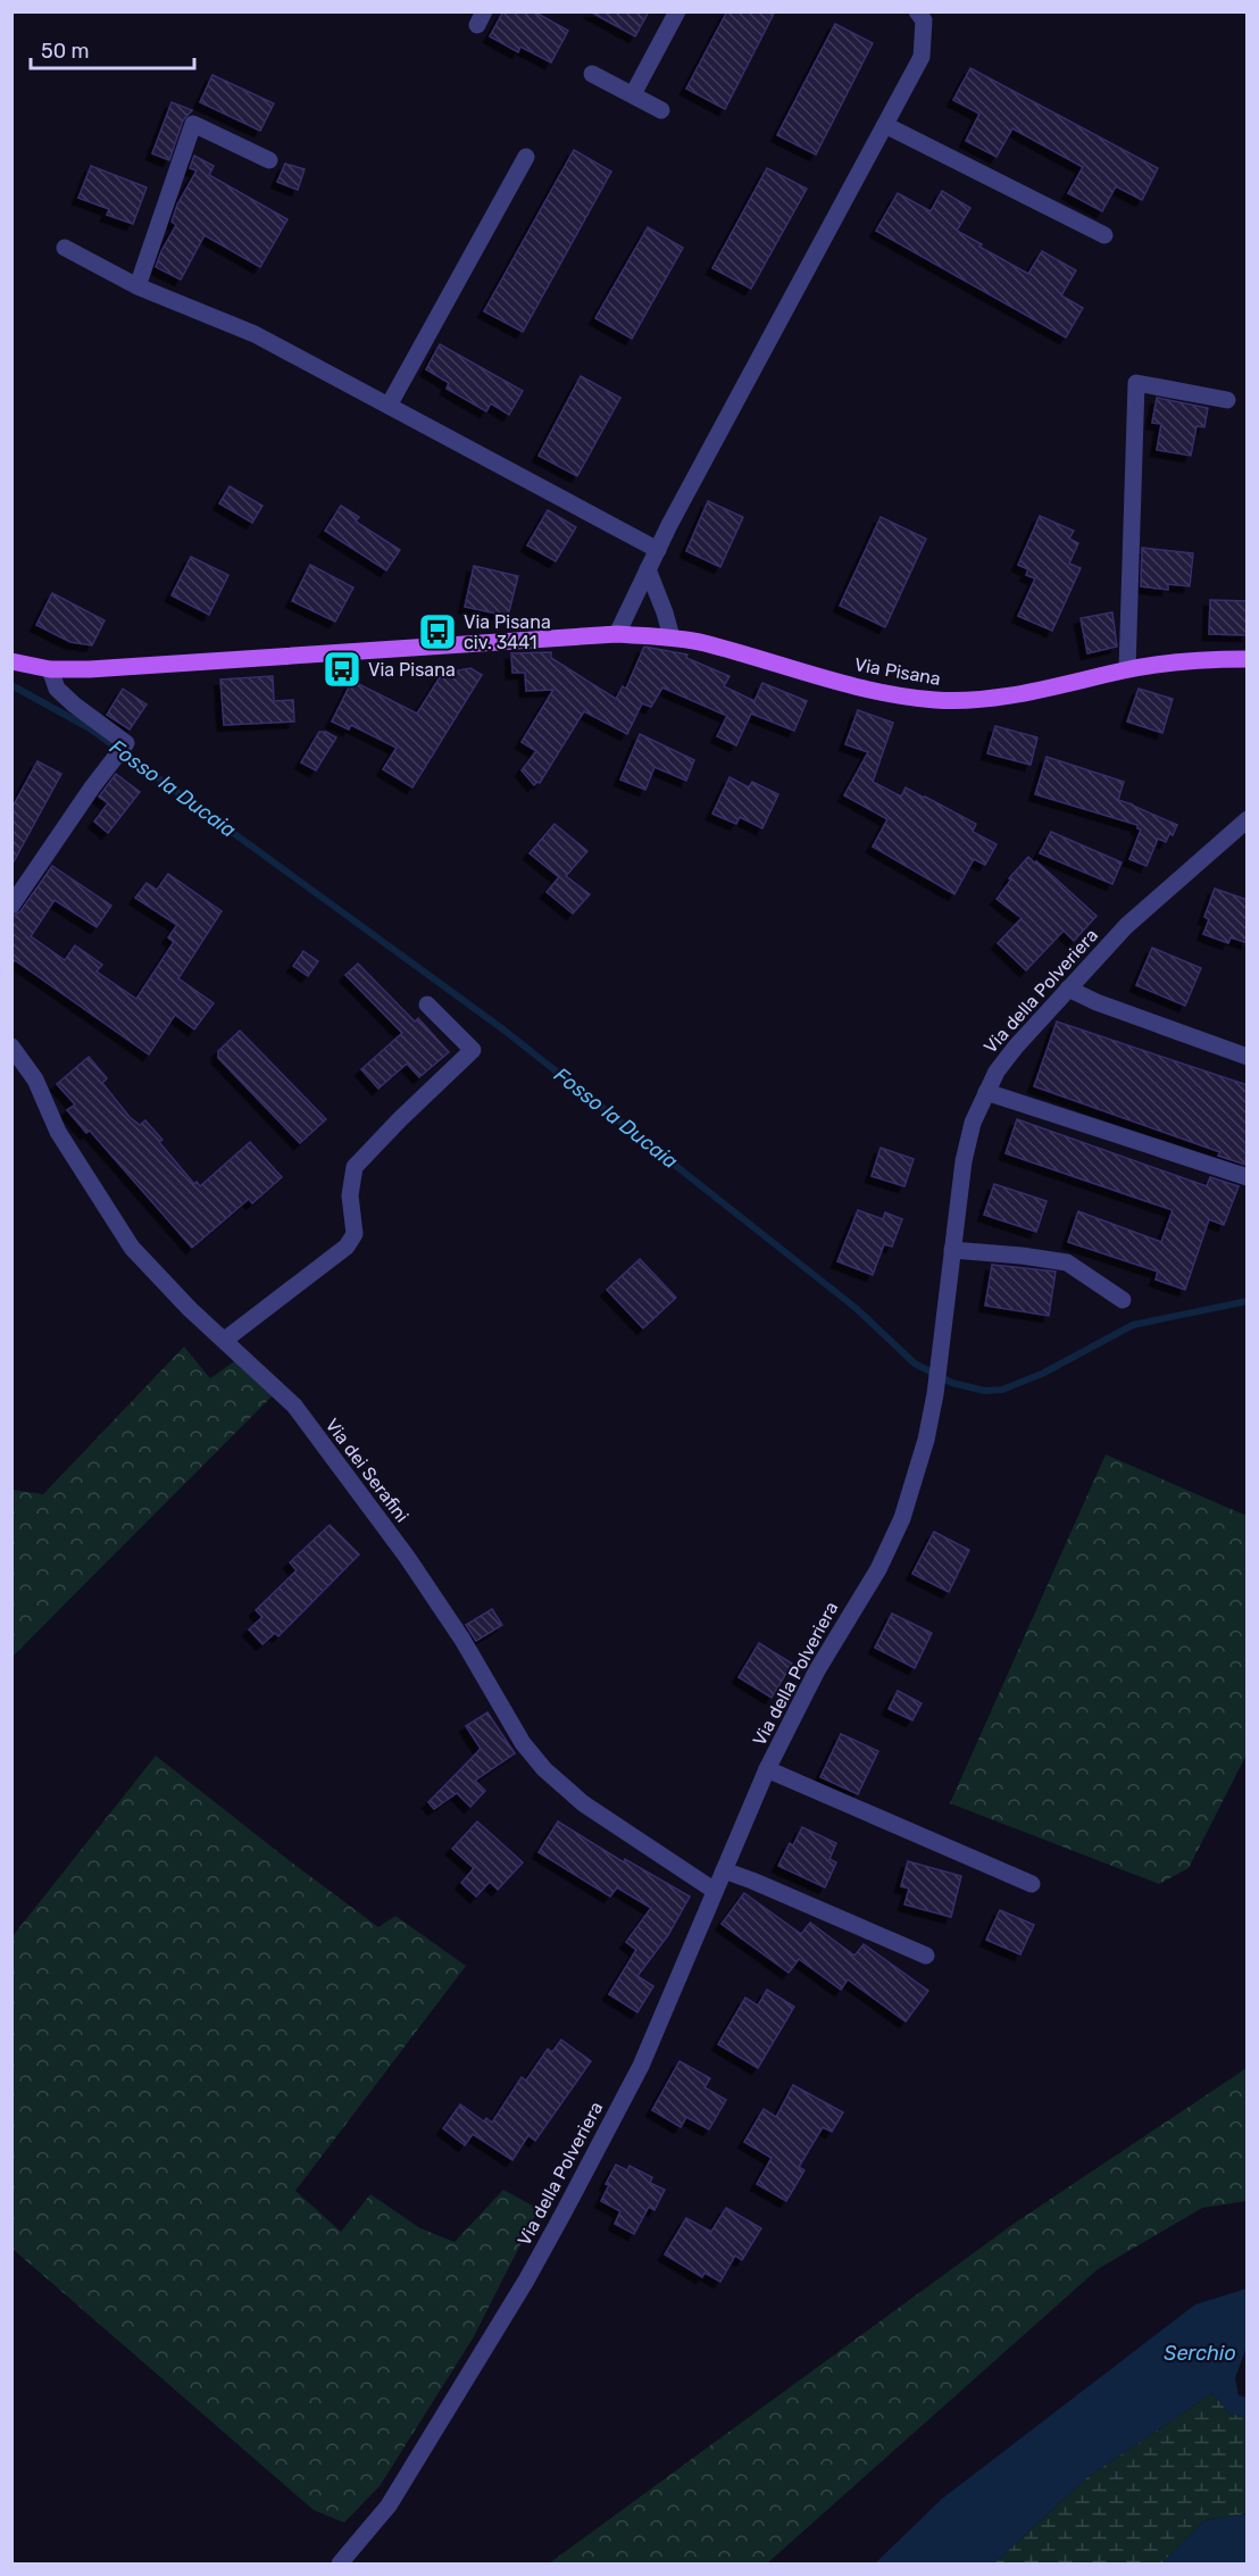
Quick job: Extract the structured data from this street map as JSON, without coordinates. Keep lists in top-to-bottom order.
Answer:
{
  "streets": {
    "main road": ["Via Pisana"],
    "street": ["Via della Polveriera", "Via dei Serafini"]
  },
  "crossings": [
    ["Via della Polveriera", "Via dei Serafini"]
  ],
  "water": ["Fosso la Ducaia", "Serchio"],
  "places": {
    "bus stop": ["Via Pisana civ. 3441", "Via Pisana"]
  },
  "scale_bar": "50 m"
}
